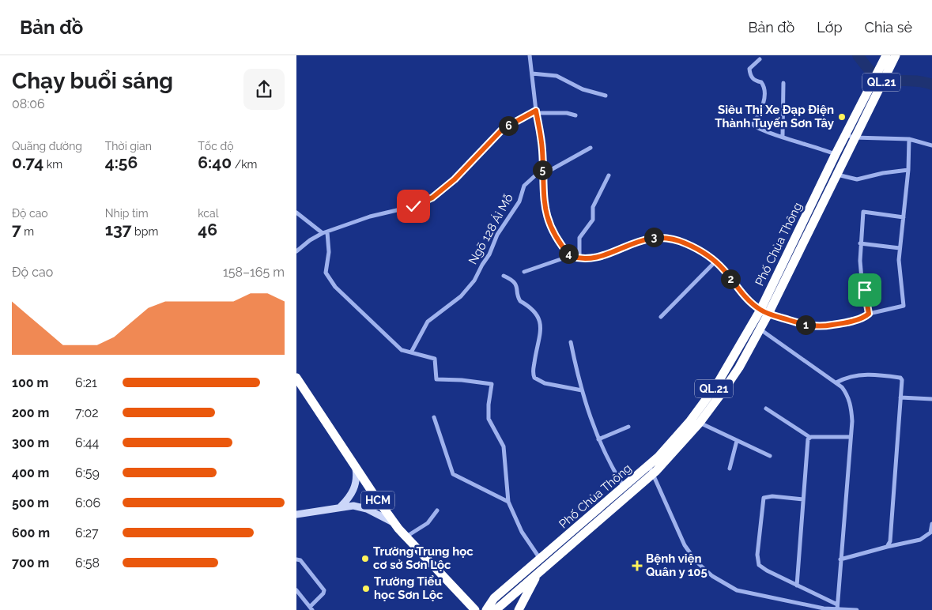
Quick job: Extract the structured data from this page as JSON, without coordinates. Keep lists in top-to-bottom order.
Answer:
{
  "streets": {
    "highway": ["QL.21", "Phố Chùa Thông", "HCM"],
    "street": ["Ngõ 128 Ái Mỗ"]
  },
  "places": {
    "other": ["Siêu Thị Xe Đạp Điện Thành Tuyến Sơn Tây", "Trường Trung học cơ sở Sơn Lộc", "Trường Tiểu học Sơn Lộc"],
    "health": ["Bệnh viện Quân y 105"]
  },
  "page": {
    "header": "Bản đồ",
    "nav": ["Bản đồ", "Lớp", "Chia sẻ"],
    "heading": ["Chạy buổi sáng", "08:06"],
    "pins": [
      "6",
      "5",
      "3",
      "4",
      "2",
      "1"
    ],
    "stats": [
      ["Quãng đường", "0.74 km"],
      ["Thời gian", "4:56"],
      ["Tốc độ", "6:40 /km"],
      ["Độ cao", "7 m"],
      ["Nhịp tim", "137 bpm"],
      ["kcal", "46"]
    ],
    "chart": ["Độ cao", "158–165 m"],
    "list": [
      {
        "name": "100 m",
        "note": "6:21"
      },
      {
        "name": "200 m",
        "note": "7:02"
      },
      {
        "name": "300 m",
        "note": "6:44"
      },
      {
        "name": "400 m",
        "note": "6:59"
      },
      {
        "name": "500 m",
        "note": "6:06"
      },
      {
        "name": "600 m",
        "note": "6:27"
      },
      {
        "name": "700 m",
        "note": "6:58"
      }
    ]
  }
}
